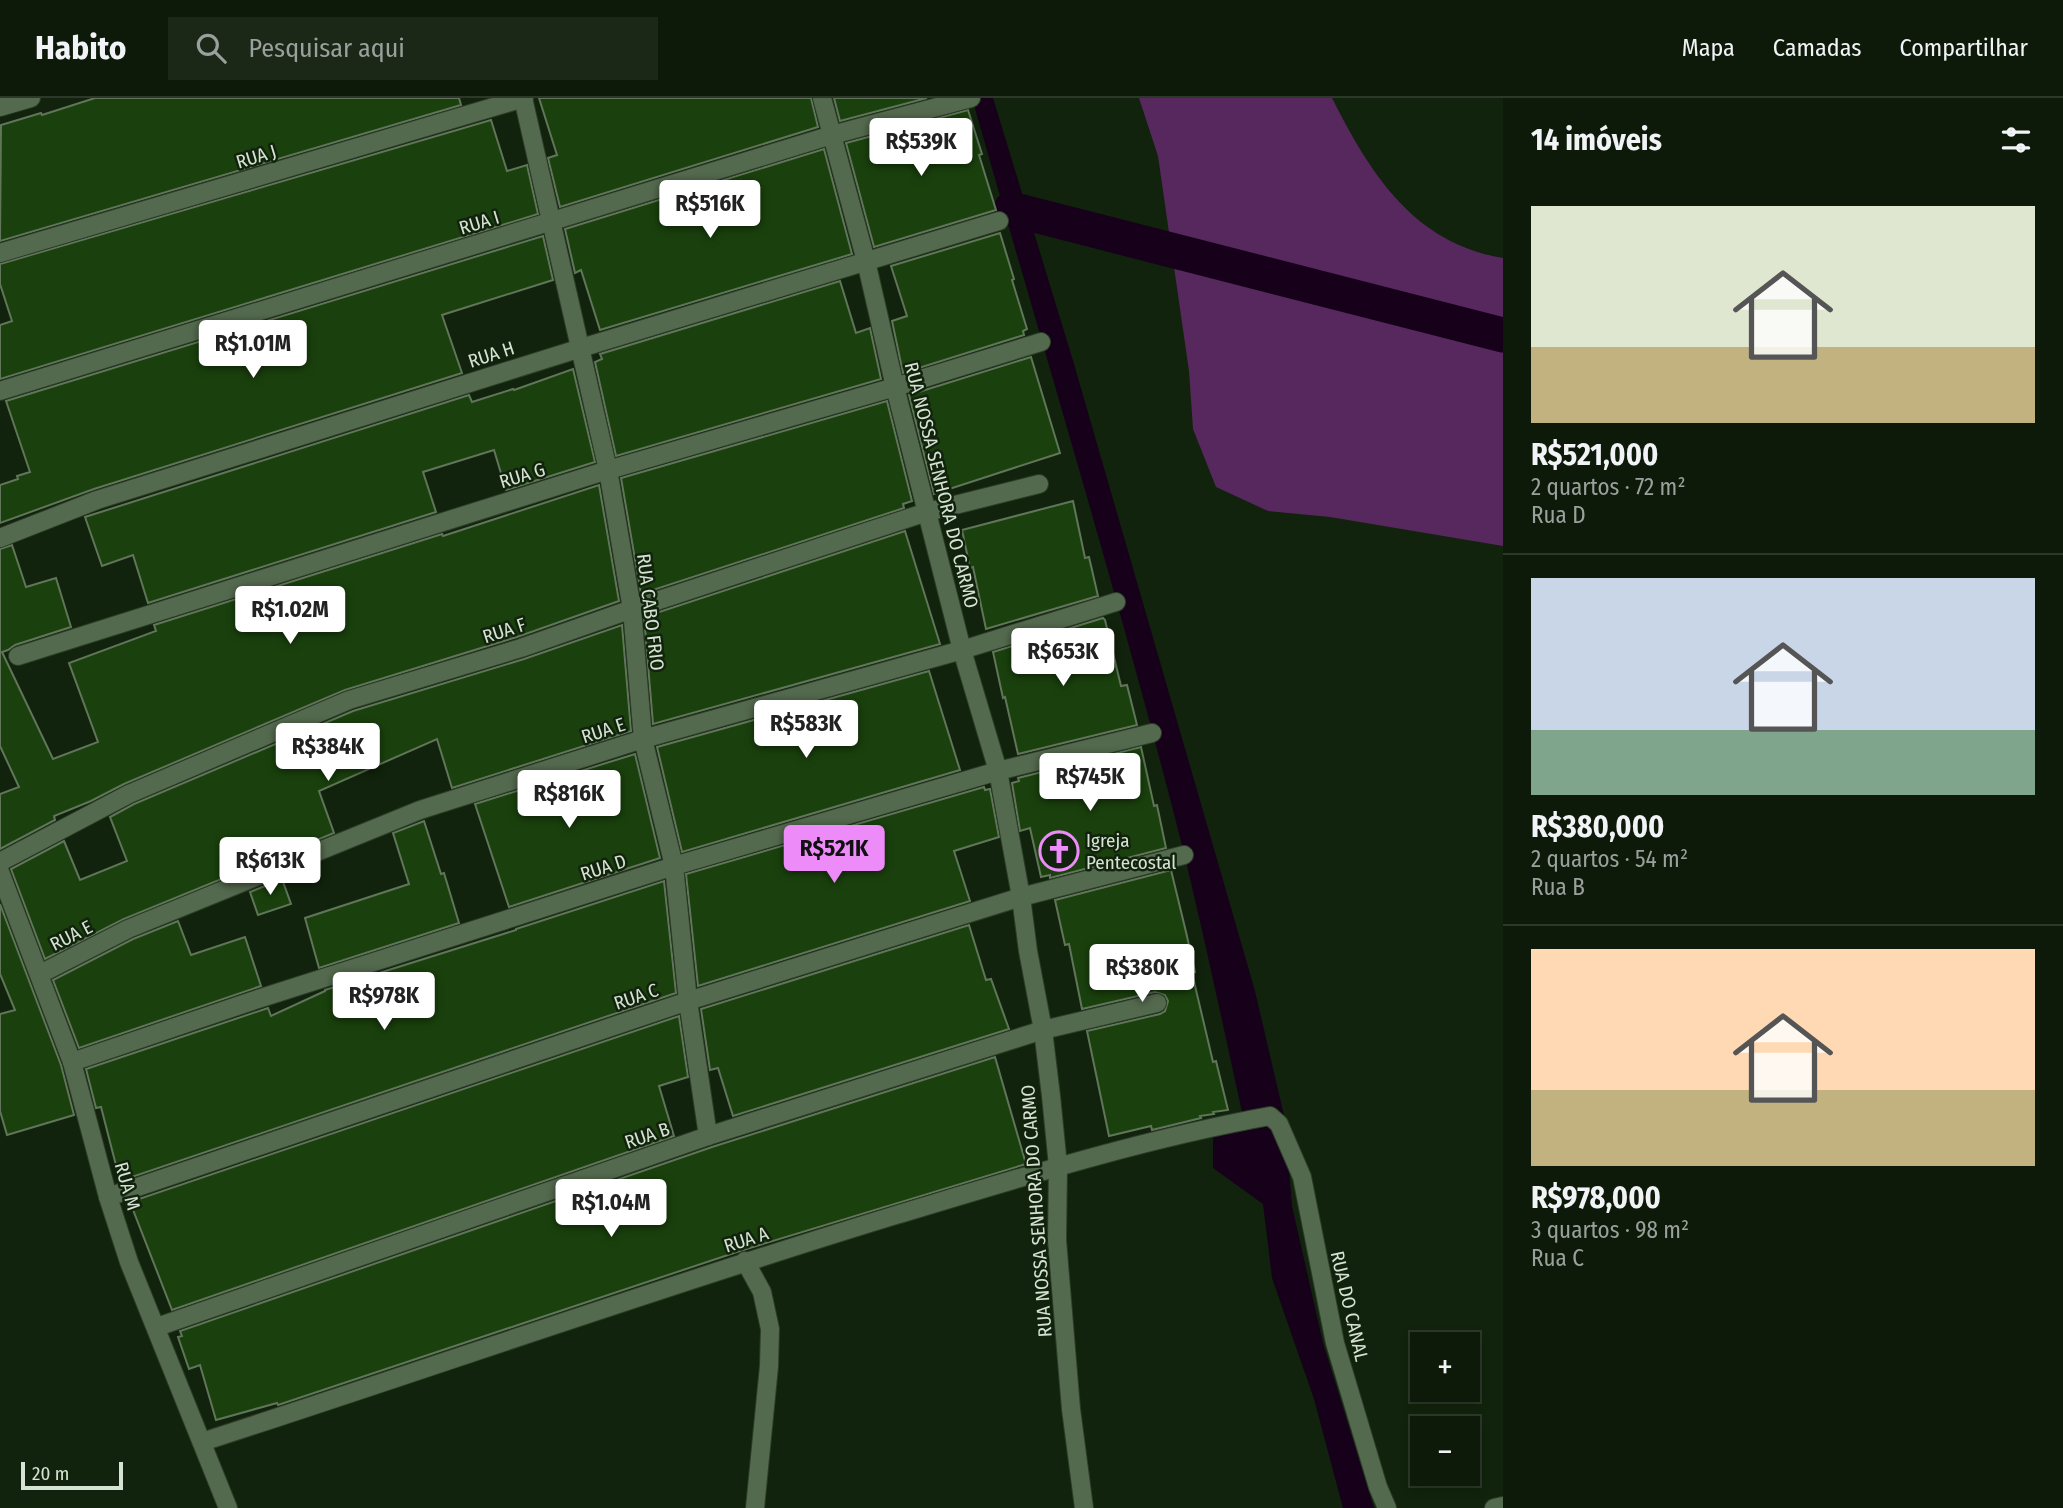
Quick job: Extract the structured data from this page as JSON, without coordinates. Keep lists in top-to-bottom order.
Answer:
{
  "streets": {
    "street": [
      "RUA J",
      "RUA I",
      "RUA H",
      "RUA G",
      "RUA NOSSA SENHORA DO CARMO",
      "RUA CABO FRIO",
      "RUA F",
      "RUA E",
      "RUA D",
      "RUA C",
      "RUA B",
      "RUA M",
      "RUA A",
      "RUA DO CANAL"
    ]
  },
  "crossings": [
    ["RUA J", "RUA CABO FRIO"],
    ["RUA I", "RUA NOSSA SENHORA DO CARMO"],
    ["RUA I", "RUA CABO FRIO"],
    ["RUA H", "RUA NOSSA SENHORA DO CARMO"],
    ["RUA H", "RUA CABO FRIO"],
    ["RUA G", "RUA NOSSA SENHORA DO CARMO"],
    ["RUA G", "RUA CABO FRIO"],
    ["RUA NOSSA SENHORA DO CARMO", "RUA F"],
    ["RUA NOSSA SENHORA DO CARMO", "RUA E"],
    ["RUA NOSSA SENHORA DO CARMO", "RUA D"],
    ["RUA NOSSA SENHORA DO CARMO", "RUA C"],
    ["RUA NOSSA SENHORA DO CARMO", "RUA B"],
    ["RUA NOSSA SENHORA DO CARMO", "RUA A"],
    ["RUA CABO FRIO", "RUA F"],
    ["RUA CABO FRIO", "RUA E"],
    ["RUA CABO FRIO", "RUA D"],
    ["RUA CABO FRIO", "RUA C"],
    ["RUA CABO FRIO", "RUA B"],
    ["RUA E", "RUA M"],
    ["RUA D", "RUA M"],
    ["RUA C", "RUA M"],
    ["RUA B", "RUA M"],
    ["RUA M", "RUA A"],
    ["RUA A", "RUA DO CANAL"]
  ],
  "places": {
    "church": ["Igreja Pentecostal"]
  },
  "scale_bar": "20 m",
  "page": {
    "header": "Habito",
    "search": "Pesquisar aqui",
    "nav": ["Mapa", "Camadas", "Compartilhar"],
    "heading": "14 imóveis",
    "price": [
      "R$539K",
      "R$516K",
      "R$1.01M",
      "R$1.02M",
      "R$653K",
      "R$583K",
      "R$384K",
      "R$745K",
      "R$816K",
      "R$521K",
      "R$613K",
      "R$380K",
      "R$978K",
      "R$1.04M"
    ],
    "list": [
      {
        "name": "R$521,000",
        "note": "2 quartos · 72 m² · Rua D"
      },
      {
        "name": "R$380,000",
        "note": "2 quartos · 54 m² · Rua B"
      },
      {
        "name": "R$978,000",
        "note": "3 quartos · 98 m² · Rua C"
      }
    ],
    "map_buttons": ["+", "−"],
    "scale": "20 m"
  }
}
